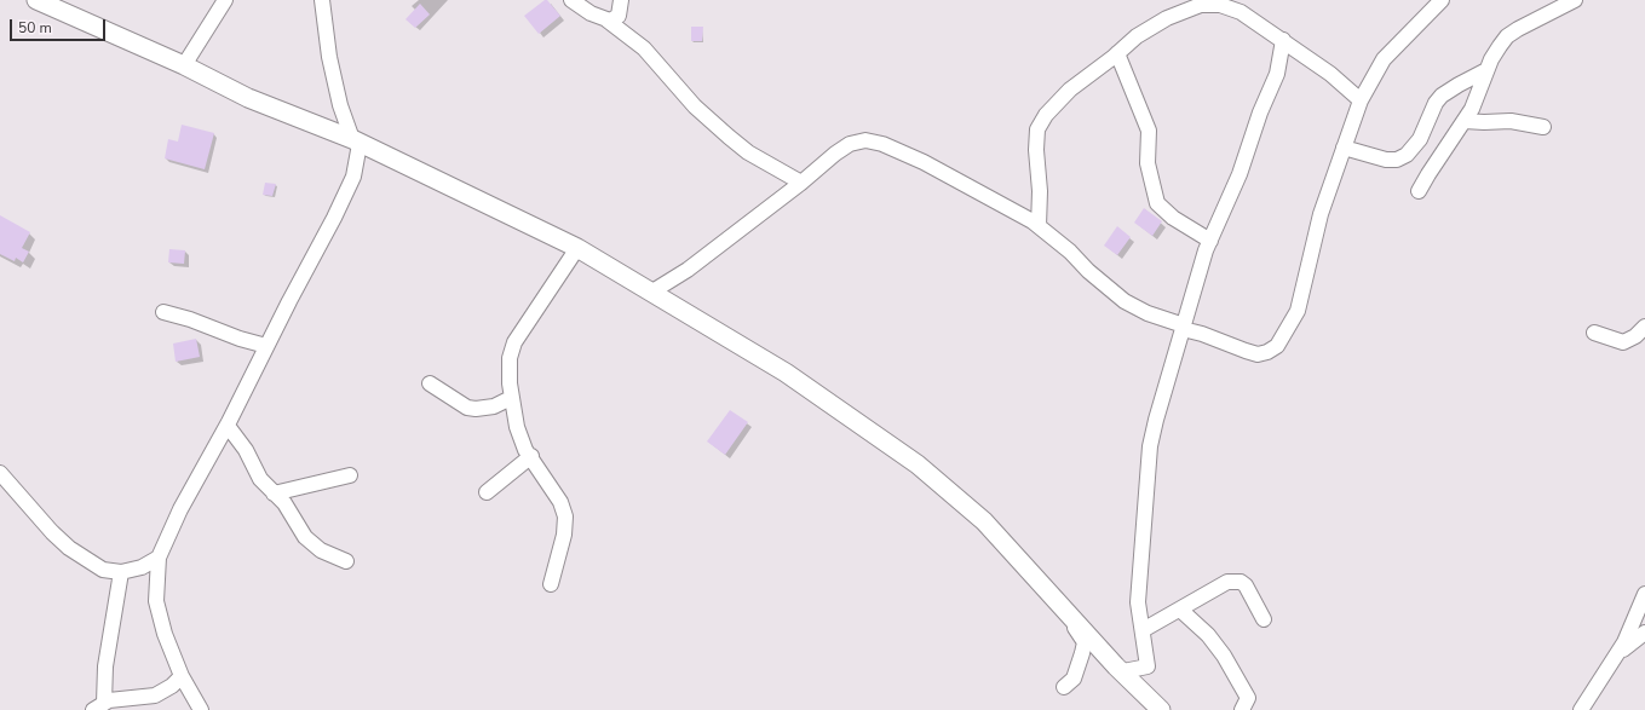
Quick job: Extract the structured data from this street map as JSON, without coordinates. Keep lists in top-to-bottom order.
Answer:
{
  "scale_bar": "50 m"
}
